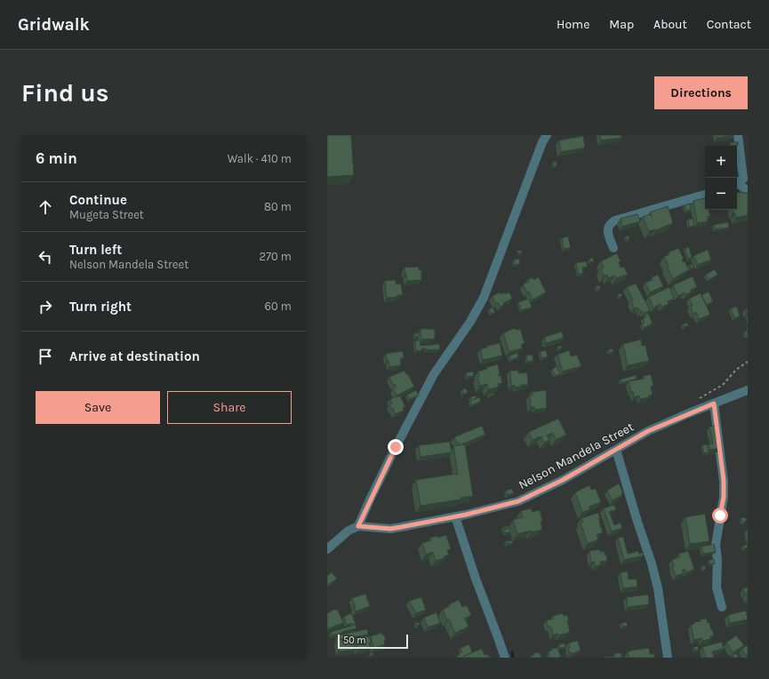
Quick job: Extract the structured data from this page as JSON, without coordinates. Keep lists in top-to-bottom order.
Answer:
{
  "streets": {
    "street": ["Nelson Mandela Street"]
  },
  "scale_bar": "50 m",
  "page": {
    "header": "Gridwalk",
    "nav": [
      "Home",
      "Map",
      "About",
      "Contact"
    ],
    "buttons": [
      "Directions",
      ["Save", "Share"]
    ],
    "title": "Find us",
    "heading": ["6 min", "Walk · 410 m"],
    "map_buttons": ["+", "−"],
    "list": [
      ["Continue", "Mugeta Street", "80 m"],
      ["Turn left", "Nelson Mandela Street", "270 m"],
      ["Turn right", "60 m"],
      "Arrive at destination"
    ],
    "scale": "50 m"
  }
}
